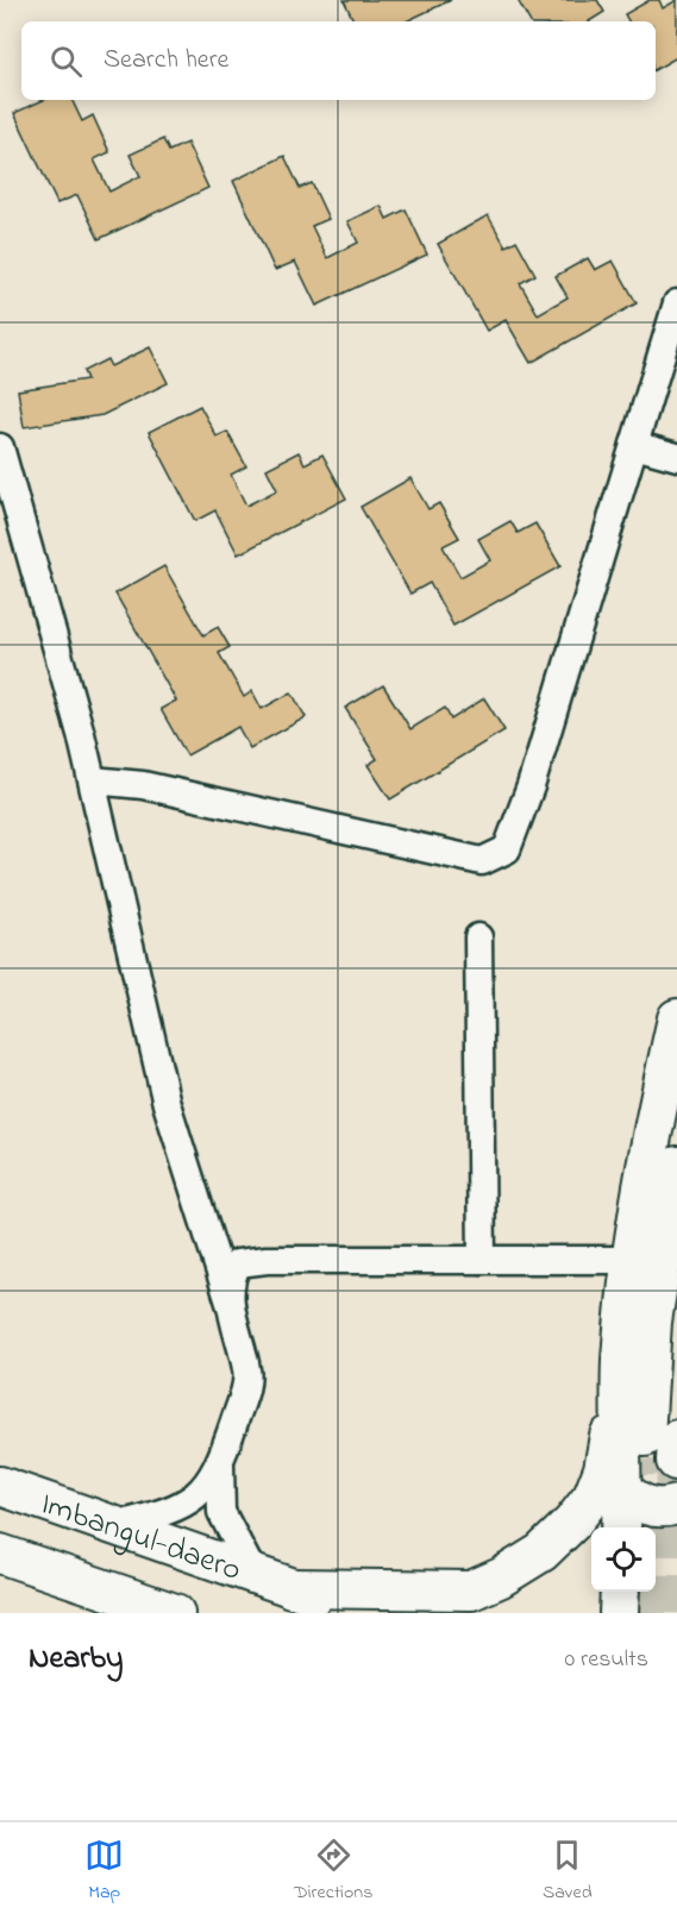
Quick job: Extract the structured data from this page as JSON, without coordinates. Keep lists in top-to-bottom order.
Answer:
{
  "streets": {
    "main road": ["Imbangul-daero"]
  },
  "page": {
    "search": "Search here",
    "heading": ["Nearby", "0 results"],
    "nav": ["Map", "Directions", "Saved"]
  }
}
